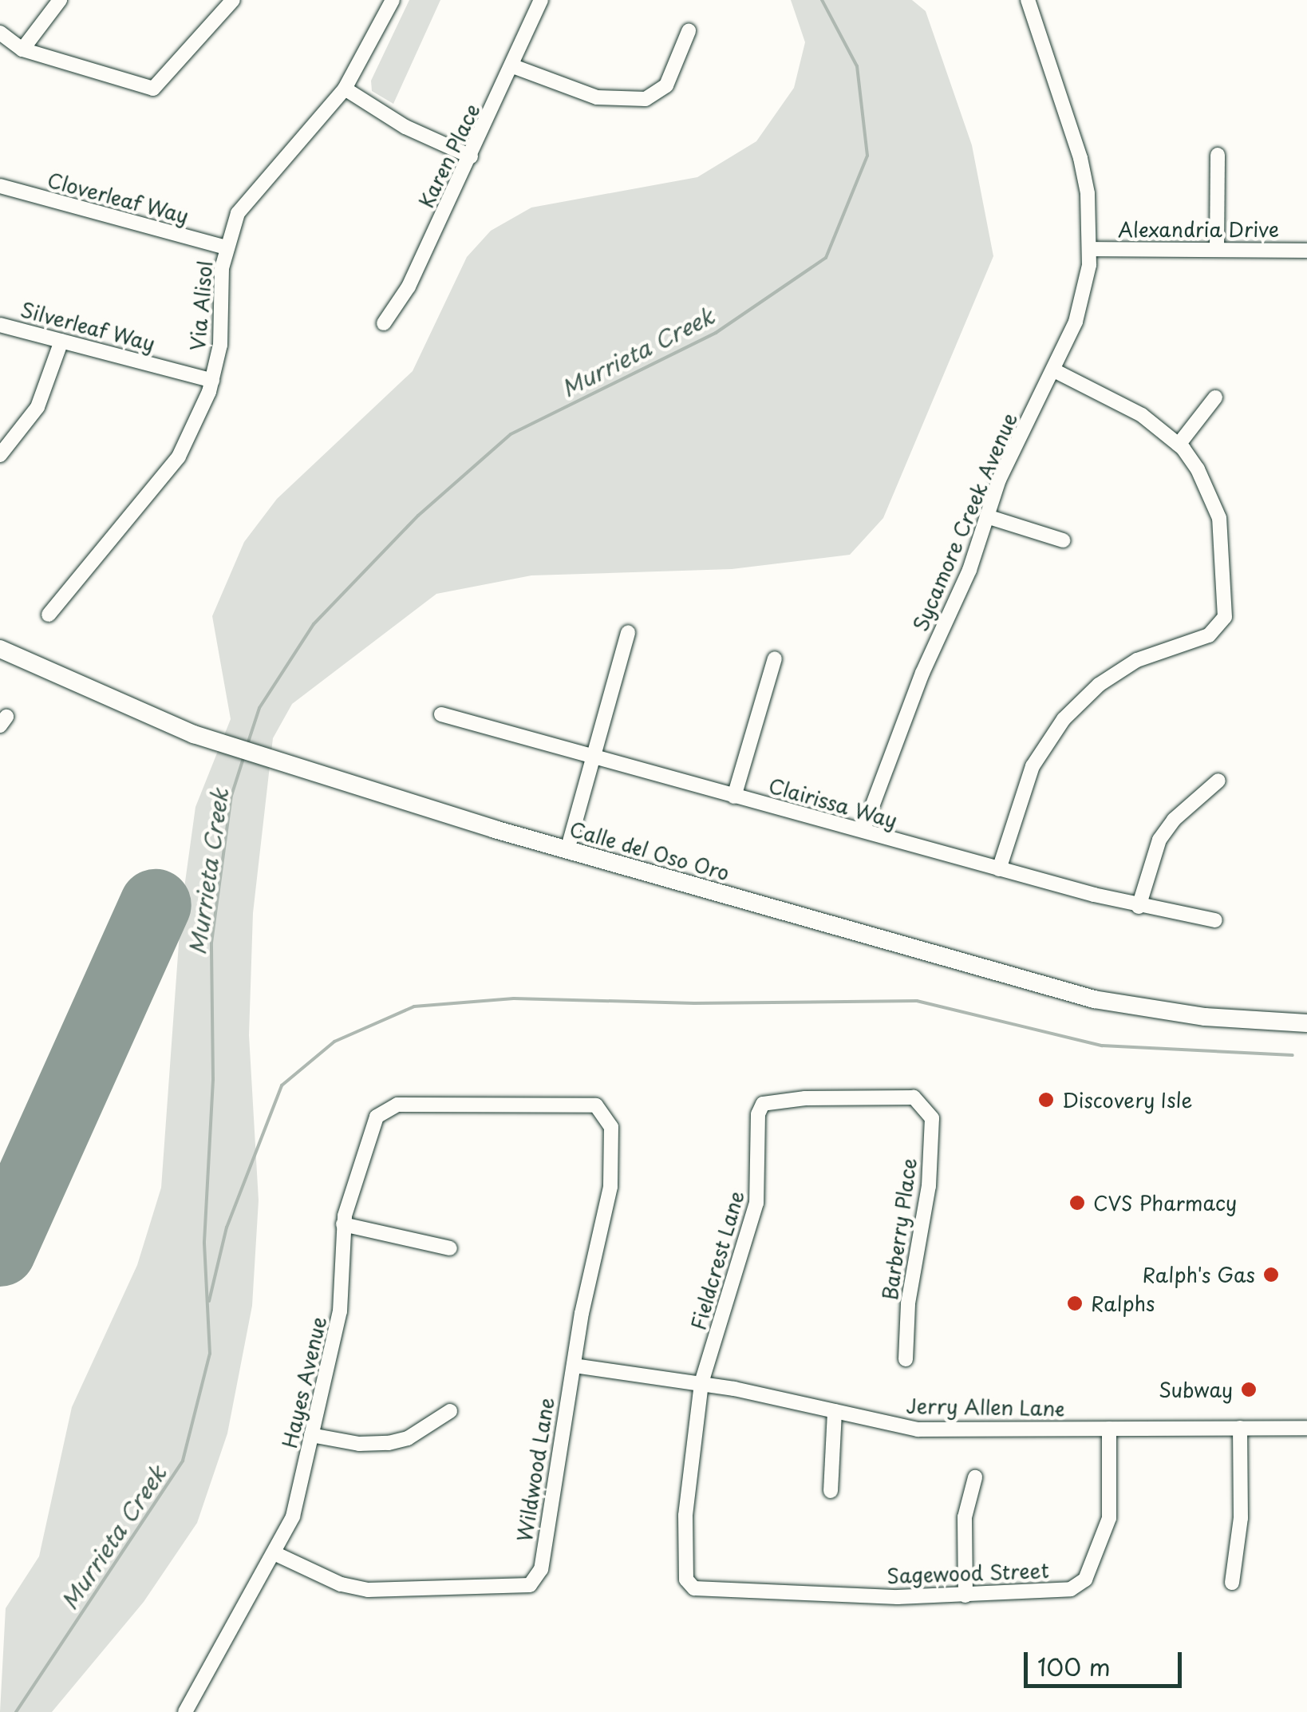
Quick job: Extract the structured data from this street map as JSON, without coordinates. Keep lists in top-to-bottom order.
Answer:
{
  "streets": {
    "main road": ["Calle del Oso Oro"],
    "street": [
      "Karen Place",
      "Cloverleaf Way",
      "Alexandria Drive",
      "Via Alisol",
      "Silverleaf Way",
      "Sycamore Creek Avenue",
      "Clairissa Way",
      "Barberry Place",
      "Fieldcrest Lane",
      "Hayes Avenue",
      "Jerry Allen Lane",
      "Wildwood Lane",
      "Sagewood Street"
    ]
  },
  "crossings": [
    ["Cloverleaf Way", "Via Alisol"],
    ["Alexandria Drive", "Sycamore Creek Avenue"],
    ["Via Alisol", "Silverleaf Way"],
    ["Sycamore Creek Avenue", "Clairissa Way"],
    ["Barberry Place", "Fieldcrest Lane"],
    ["Fieldcrest Lane", "Jerry Allen Lane"],
    ["Fieldcrest Lane", "Sagewood Street"],
    ["Hayes Avenue", "Wildwood Lane"],
    ["Jerry Allen Lane", "Wildwood Lane"],
    ["Jerry Allen Lane", "Sagewood Street"]
  ],
  "water": ["Murrieta Creek"],
  "places": [
    "Discovery Isle",
    "CVS Pharmacy",
    "Ralph's Gas",
    "Ralphs",
    "Subway"
  ],
  "scale_bar": "100 m"
}
